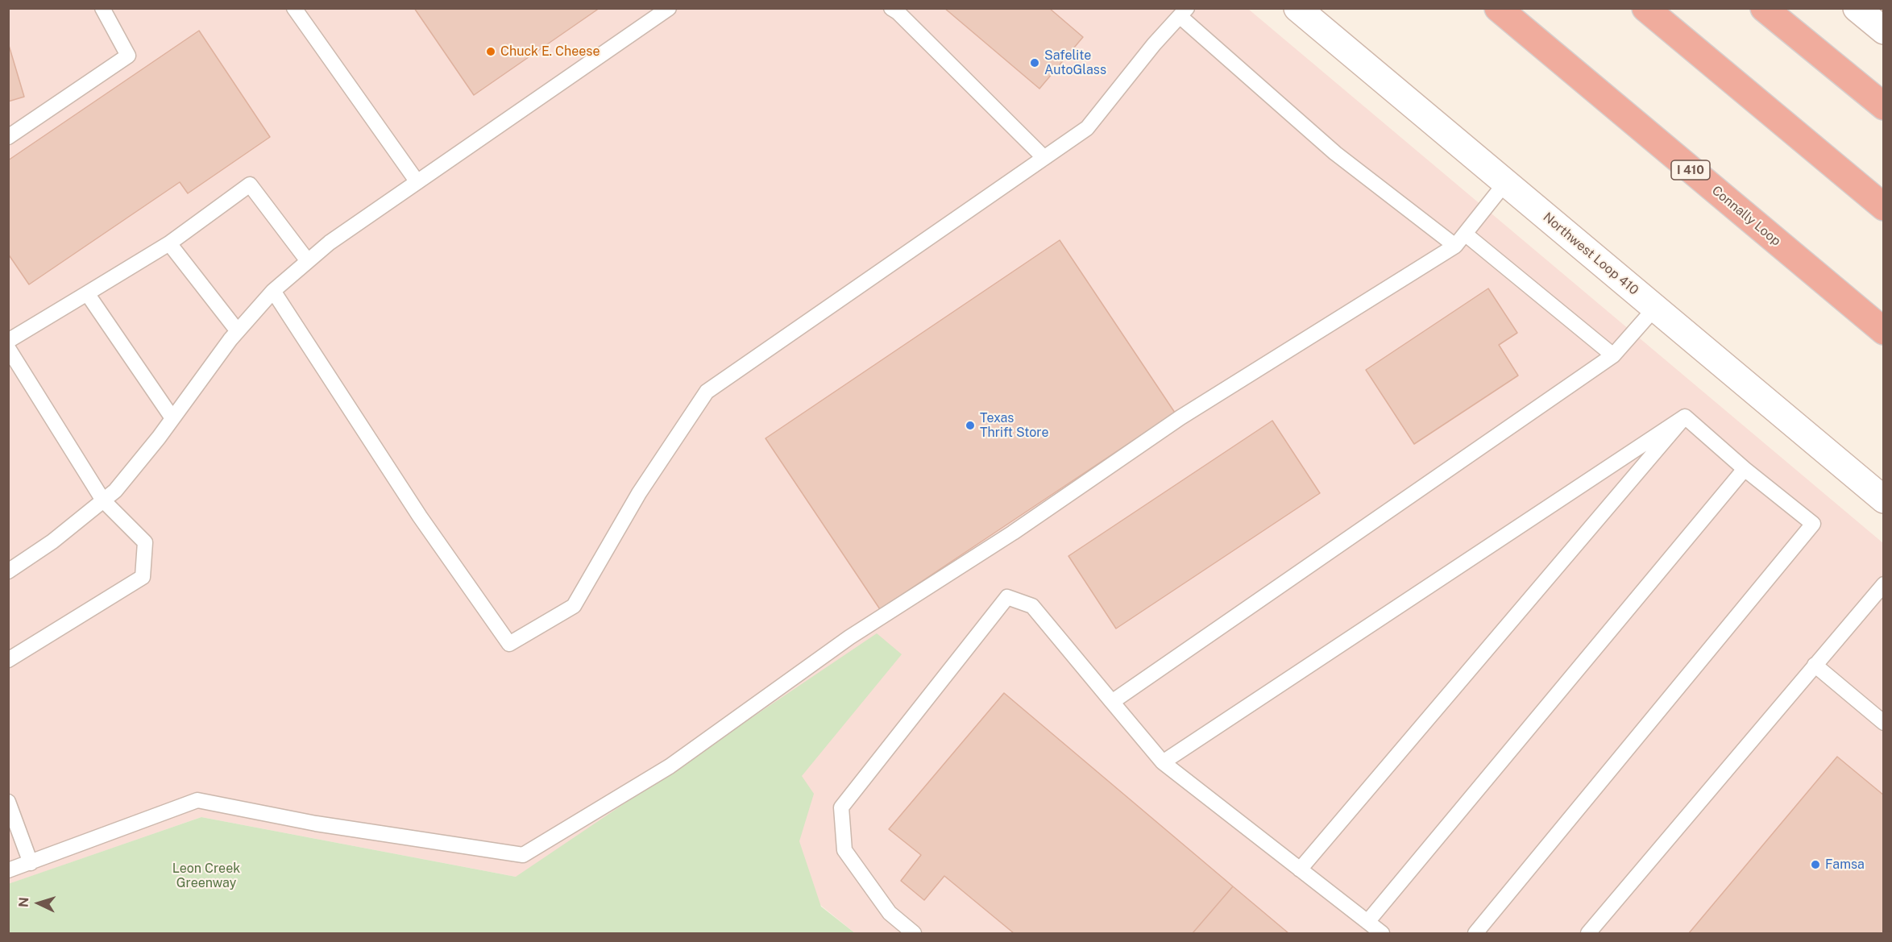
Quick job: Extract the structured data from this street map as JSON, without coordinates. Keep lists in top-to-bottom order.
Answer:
{
  "streets": {
    "highway": ["I 410", "Connally Loop"],
    "main road": ["Northwest Loop 410"]
  },
  "parks": ["Leon Creek Greenway"],
  "places": [
    "Chuck E. Cheese",
    "Safelite AutoGlass",
    "Texas Thrift Store",
    "Famsa"
  ],
  "north": "left"
}
